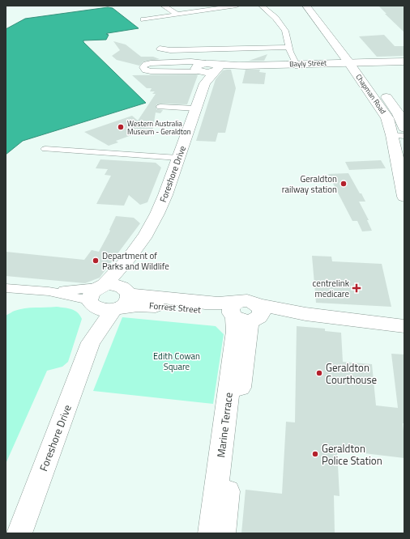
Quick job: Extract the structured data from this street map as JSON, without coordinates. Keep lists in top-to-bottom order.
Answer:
{
  "streets": {
    "main road": ["Chapman Road"],
    "street": [
      "Bayly Street",
      "Foreshore Drive",
      "Forrest Street",
      "Marine Terrace"
    ]
  },
  "crossings": [
    ["Bayly Street", "Chapman Road"],
    ["Bayly Street", "Foreshore Drive"],
    ["Foreshore Drive", "Forrest Street"],
    ["Forrest Street", "Marine Terrace"]
  ],
  "parks": ["Edith Cowan Square"],
  "places": {
    "other": [
      "Western Australia Museum - Geraldton",
      "Geraldton railway station",
      "Department of Parks and Wildlife",
      "Geraldton Courthouse",
      "Geraldton Police Station"
    ],
    "health": ["centrelink medicare"]
  }
}
